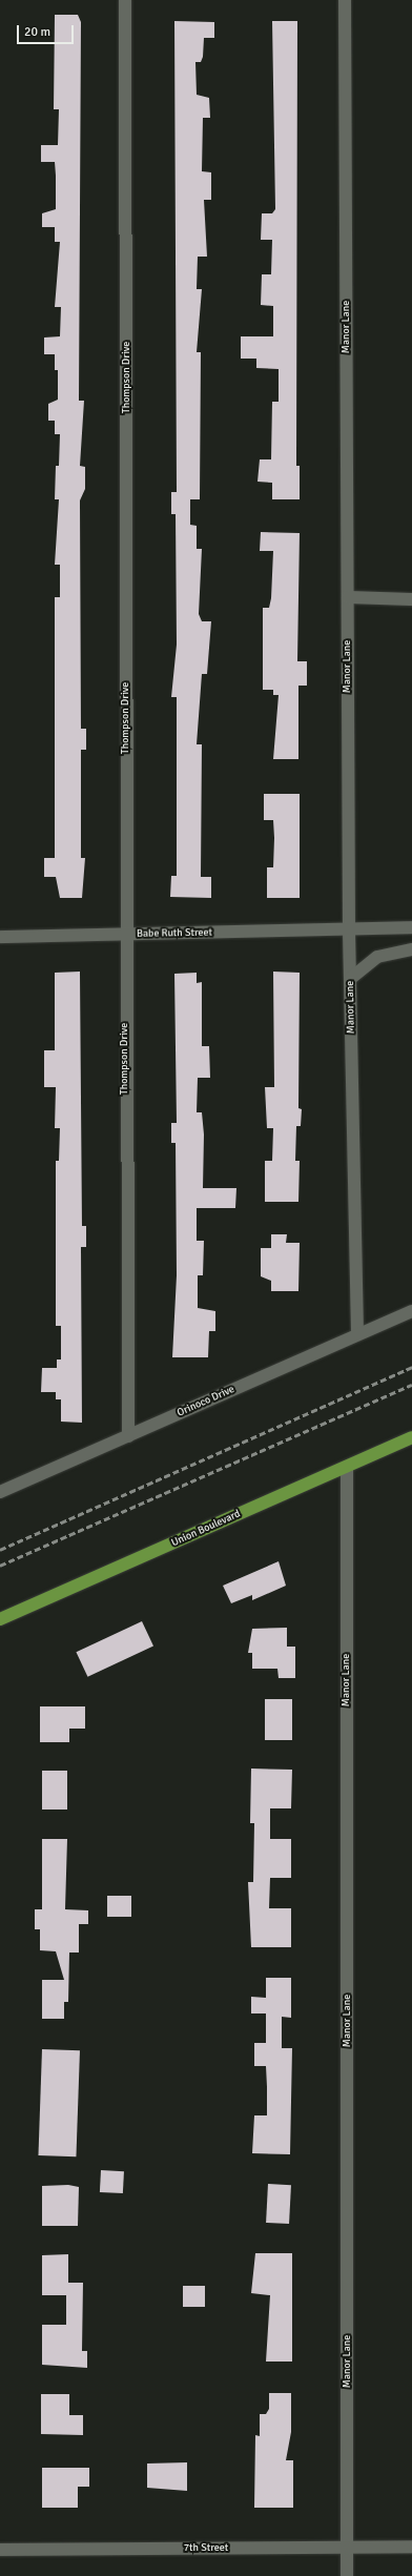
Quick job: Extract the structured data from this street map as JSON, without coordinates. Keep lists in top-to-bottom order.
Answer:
{
  "streets": {
    "main road": ["Union Boulevard"],
    "street": [
      "Manor Lane",
      "Thompson Drive",
      "Babe Ruth Street",
      "Orinoco Drive",
      "7th Street"
    ]
  },
  "crossings": [
    ["Manor Lane", "Babe Ruth Street"],
    ["Manor Lane", "Orinoco Drive"],
    ["Manor Lane", "Union Boulevard"],
    ["Manor Lane", "7th Street"],
    ["Thompson Drive", "Babe Ruth Street"],
    ["Thompson Drive", "Orinoco Drive"]
  ],
  "scale_bar": "20 m"
}
